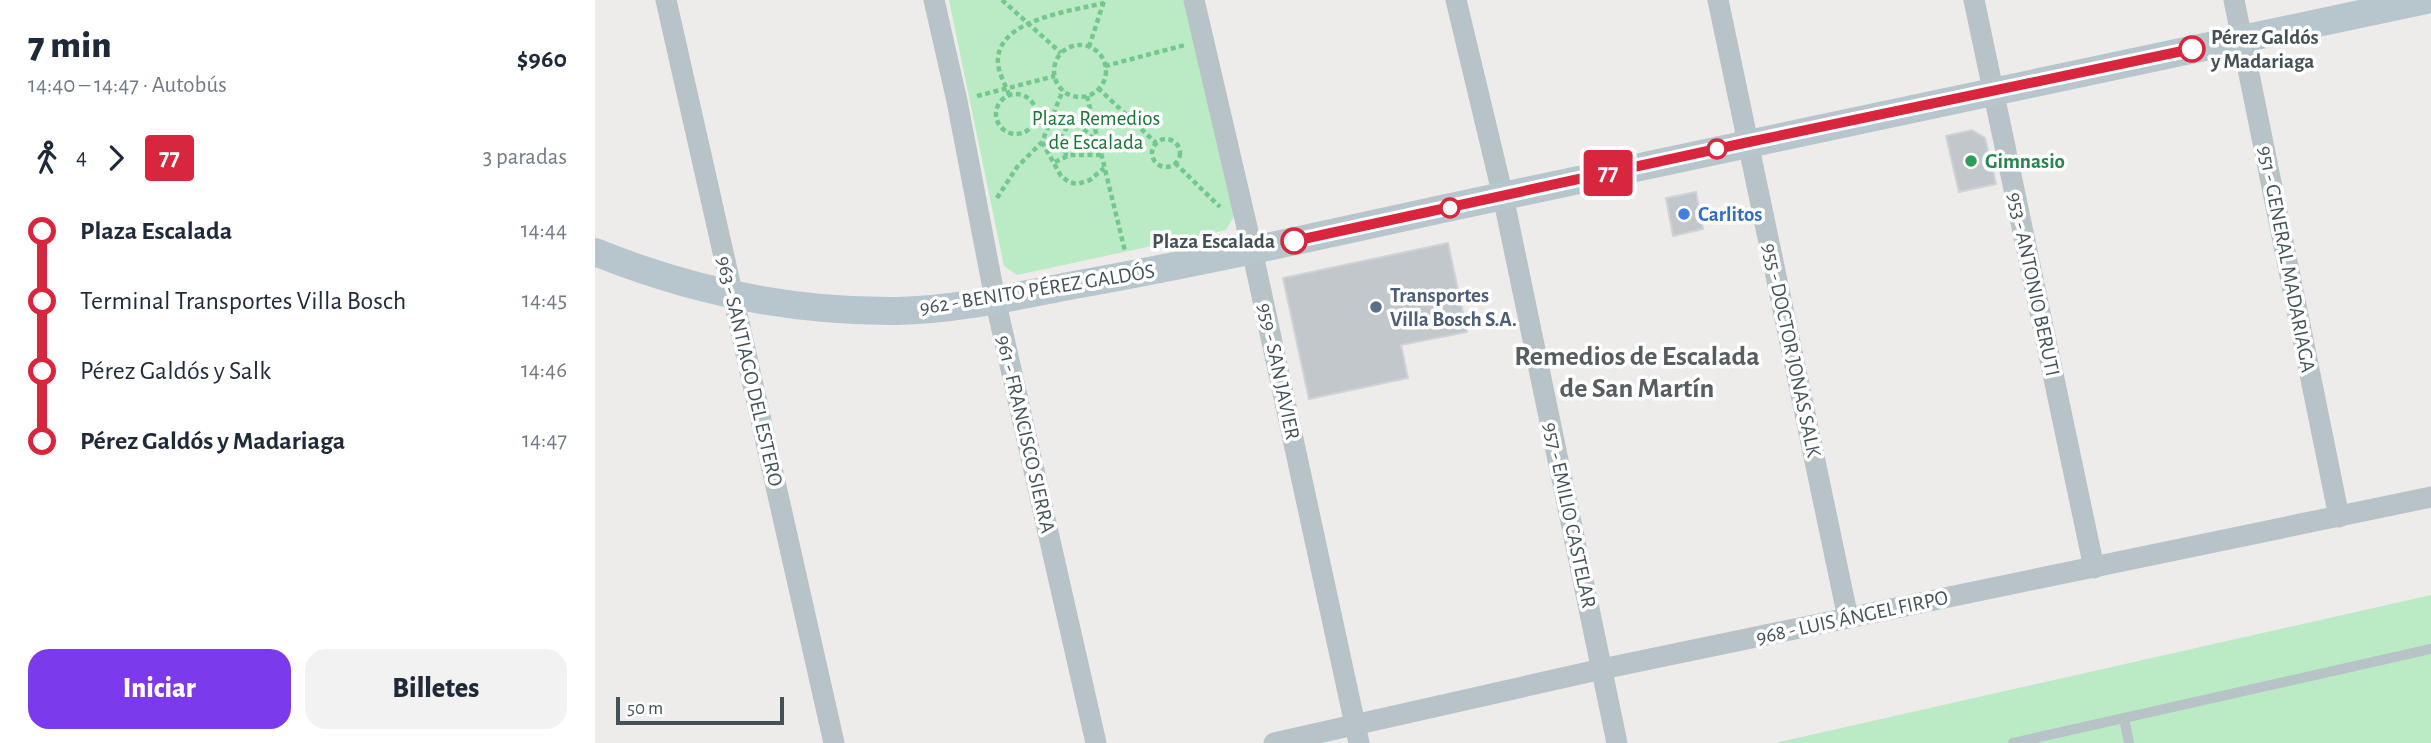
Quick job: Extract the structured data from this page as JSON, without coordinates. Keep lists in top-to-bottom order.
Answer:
{
  "streets": {
    "main road": ["962 - BENITO PÉREZ GALDÓS"],
    "street": [
      "951 - GENERAL MADARIAGA",
      "953 - ANTONIO BERUTI",
      "955 - DOCTOR JONAS SALK",
      "963 - SANTIAGO DEL ESTERO",
      "959 - SAN JAVIER",
      "961 - FRANCISCO SIERRA",
      "957 - EMILIO CASTELAR",
      "968 - LUIS ÁNGEL FIRPO"
    ]
  },
  "crossings": [
    ["951 - GENERAL MADARIAGA", "962 - BENITO PÉREZ GALDÓS"],
    ["951 - GENERAL MADARIAGA", "968 - LUIS ÁNGEL FIRPO"],
    ["953 - ANTONIO BERUTI", "962 - BENITO PÉREZ GALDÓS"],
    ["953 - ANTONIO BERUTI", "968 - LUIS ÁNGEL FIRPO"],
    ["962 - BENITO PÉREZ GALDÓS", "955 - DOCTOR JONAS SALK"],
    ["962 - BENITO PÉREZ GALDÓS", "963 - SANTIAGO DEL ESTERO"],
    ["962 - BENITO PÉREZ GALDÓS", "959 - SAN JAVIER"],
    ["962 - BENITO PÉREZ GALDÓS", "961 - FRANCISCO SIERRA"],
    ["962 - BENITO PÉREZ GALDÓS", "957 - EMILIO CASTELAR"],
    ["955 - DOCTOR JONAS SALK", "968 - LUIS ÁNGEL FIRPO"],
    ["959 - SAN JAVIER", "968 - LUIS ÁNGEL FIRPO"],
    ["957 - EMILIO CASTELAR", "968 - LUIS ÁNGEL FIRPO"]
  ],
  "districts": ["Remedios de Escalada de San Martín"],
  "parks": ["Plaza Remedios de Escalada"],
  "places": [
    "Pérez Galdós y Madariaga",
    "Gimnasio",
    "Carlitos",
    "Plaza Escalada",
    "Transportes Villa Bosch S.A."
  ],
  "lines": ["bus line 77"],
  "scale_bar": "50 m",
  "page": {
    "heading": ["7 min", "14:40 – 14:47 · Autobús", "$960"],
    "on_map": "77",
    "legs": ["4", "77", "3 paradas"],
    "list": [
      {
        "name": "Plaza Escalada",
        "value": "14:44"
      },
      {
        "name": "Terminal Transportes Villa Bosch",
        "value": "14:45"
      },
      {
        "name": "Pérez Galdós y Salk",
        "value": "14:46"
      },
      {
        "name": "Pérez Galdós y Madariaga",
        "value": "14:47"
      }
    ],
    "buttons": ["Iniciar", "Billetes"],
    "scale": "50 m"
  }
}
